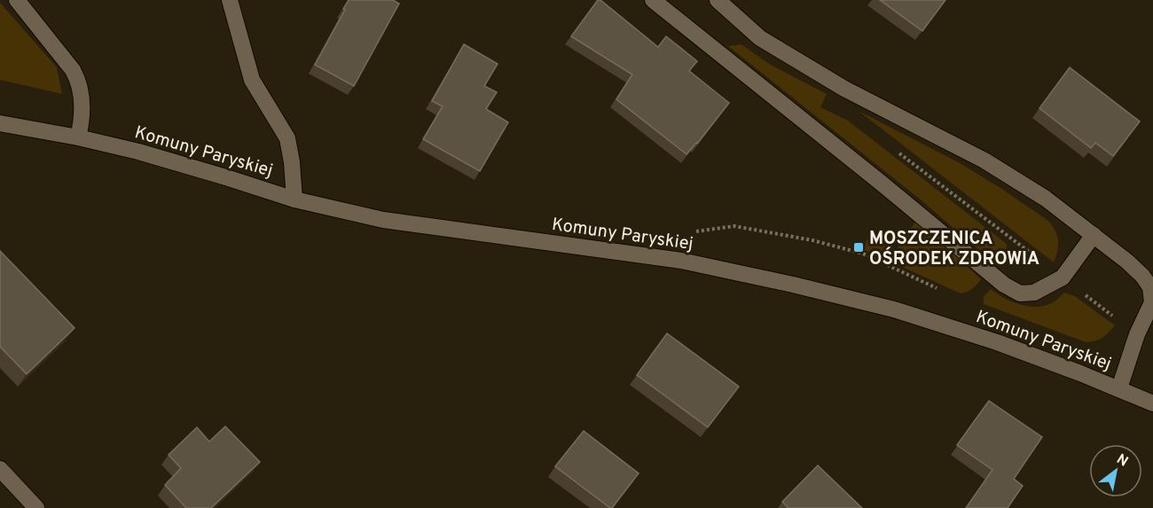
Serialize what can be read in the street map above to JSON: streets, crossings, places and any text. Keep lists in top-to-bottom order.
{
  "streets": {
    "street": ["Komuny Paryskiej"]
  },
  "places": {
    "transit": ["MOSZCZENICA OŚRODEK ZDROWIA"]
  },
  "north": "top right"
}
